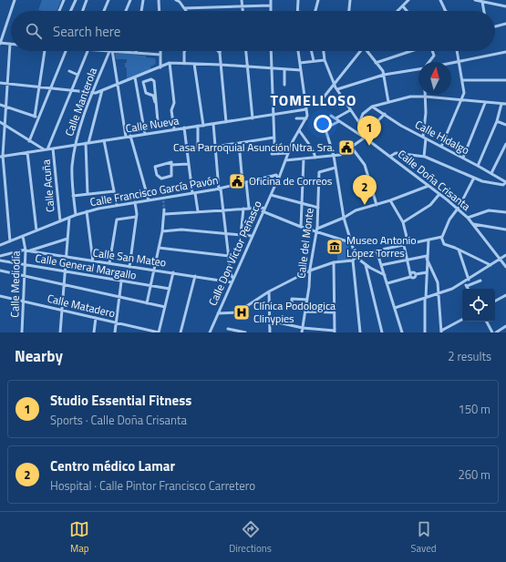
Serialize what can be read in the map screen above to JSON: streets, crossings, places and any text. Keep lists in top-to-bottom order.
{
  "streets": {
    "street": [
      "Calle Manterola",
      "Calle Nueva",
      "Calle Hidalgo",
      "Calle Doña Crisanta",
      "Calle Acuña",
      "Calle Francisco García Pavón",
      "Calle del Monte",
      "Calle Don Víctor Peñasco",
      "Calle San Mateo",
      "Calle General Margallo",
      "Calle Mediodía",
      "Calle Matadero"
    ]
  },
  "crossings": [
    ["Calle Manterola", "Calle Nueva"],
    ["Calle Manterola", "Calle Francisco García Pavón"],
    ["Calle Nueva", "Calle Acuña"],
    ["Calle Acuña", "Calle Francisco García Pavón"],
    ["Calle Francisco García Pavón", "Calle Mediodía"],
    ["Calle Don Víctor Peñasco", "Calle San Mateo"],
    ["Calle San Mateo", "Calle Mediodía"],
    ["Calle General Margallo", "Calle Mediodía"],
    ["Calle Mediodía", "Calle Matadero"]
  ],
  "districts": ["TOMELLOSO"],
  "places": {
    "public building": ["Casa Parroquial Asunción Ntra. Sra.", "Oficina de Correos"],
    "museum": ["Museo Antonio López Torres"],
    "hospital": ["Clínica Podologica Clinypies"]
  },
  "north": "top",
  "page": {
    "search": "Search here",
    "pins": ["1", "2"],
    "heading": ["Nearby", "2 results"],
    "list": [
      {
        "mark": "1",
        "name": "Studio Essential Fitness",
        "note": "Sports · Calle Doña Crisanta",
        "value": "150 m"
      },
      {
        "mark": "2",
        "name": "Centro médico Lamar",
        "note": "Hospital · Calle Pintor Francisco Carretero",
        "value": "260 m"
      }
    ],
    "nav": ["Map", "Directions", "Saved"]
  }
}
